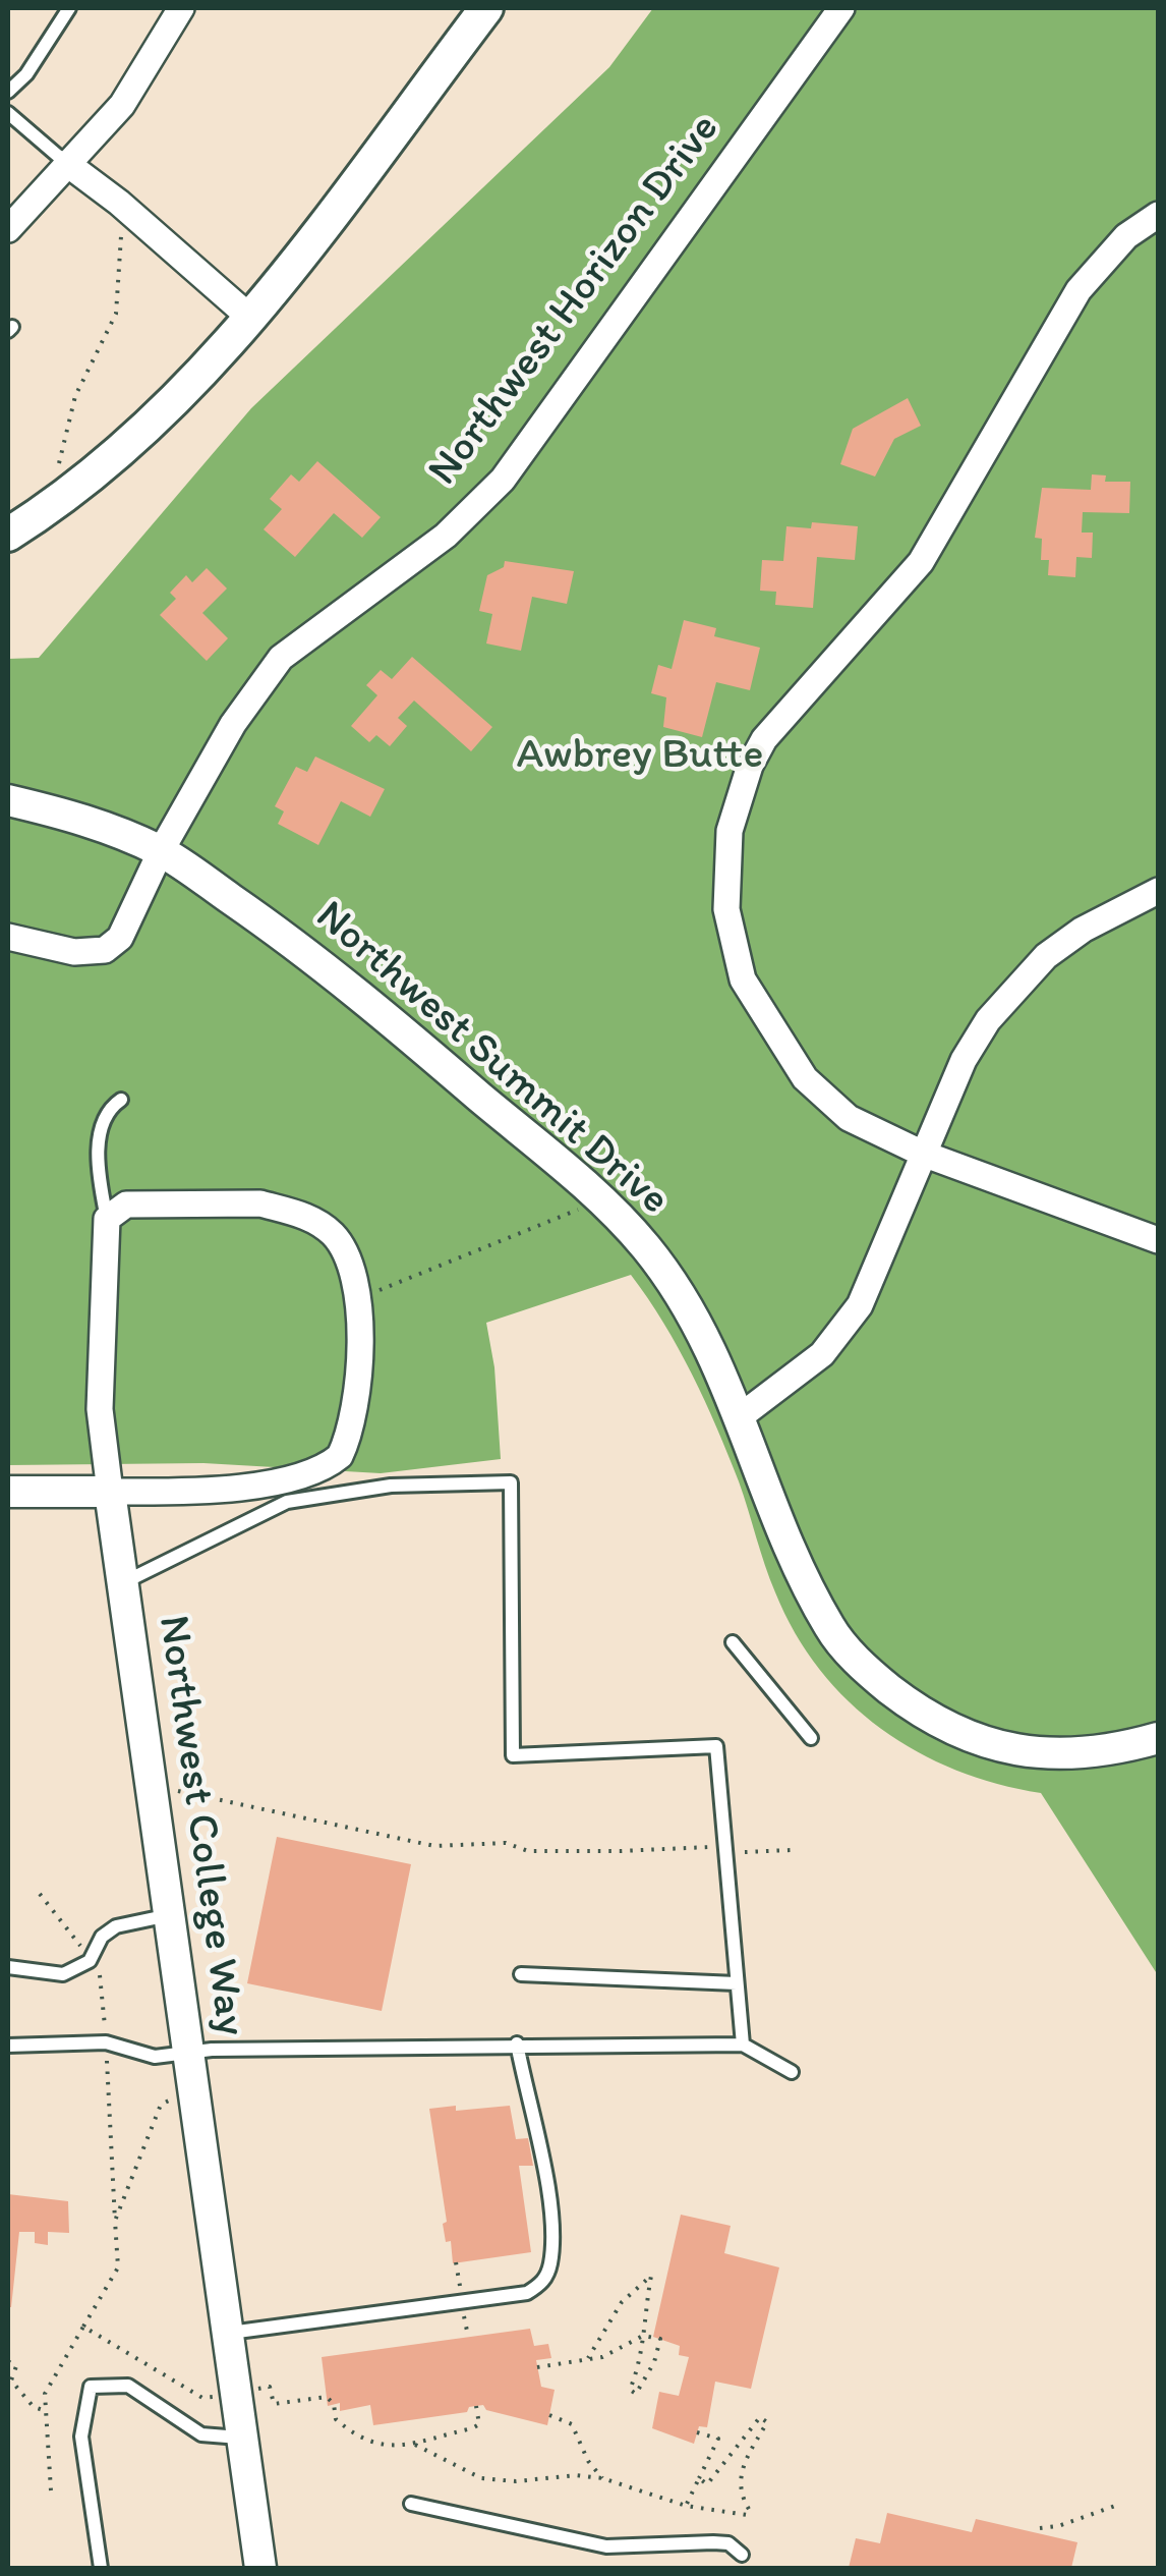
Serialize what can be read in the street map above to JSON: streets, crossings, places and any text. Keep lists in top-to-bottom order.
{
  "streets": {
    "street": ["Northwest Horizon Drive", "Northwest Summit Drive", "Northwest College Way"]
  },
  "crossings": [
    ["Northwest Horizon Drive", "Northwest Summit Drive"]
  ],
  "parks": ["Awbrey Butte"]
}
